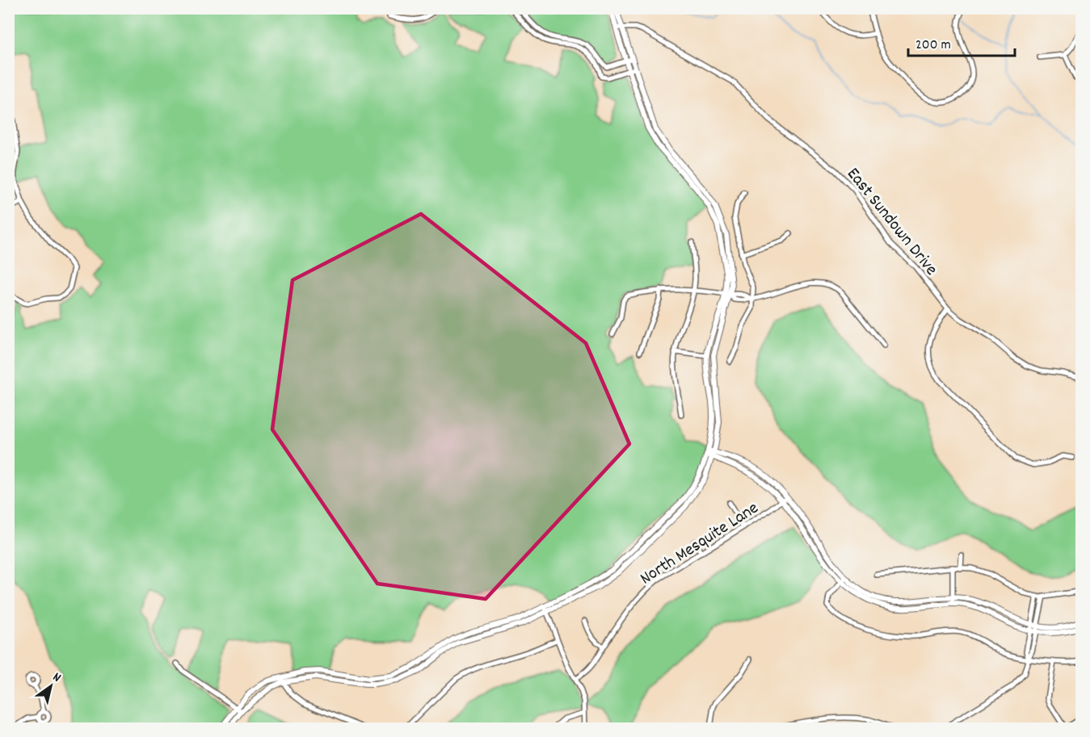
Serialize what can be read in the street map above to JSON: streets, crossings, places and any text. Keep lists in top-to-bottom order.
{
  "streets": {
    "street": ["East Sundown Drive", "North Mesquite Lane"]
  },
  "scale_bar": "200 m",
  "north": "top right"
}
